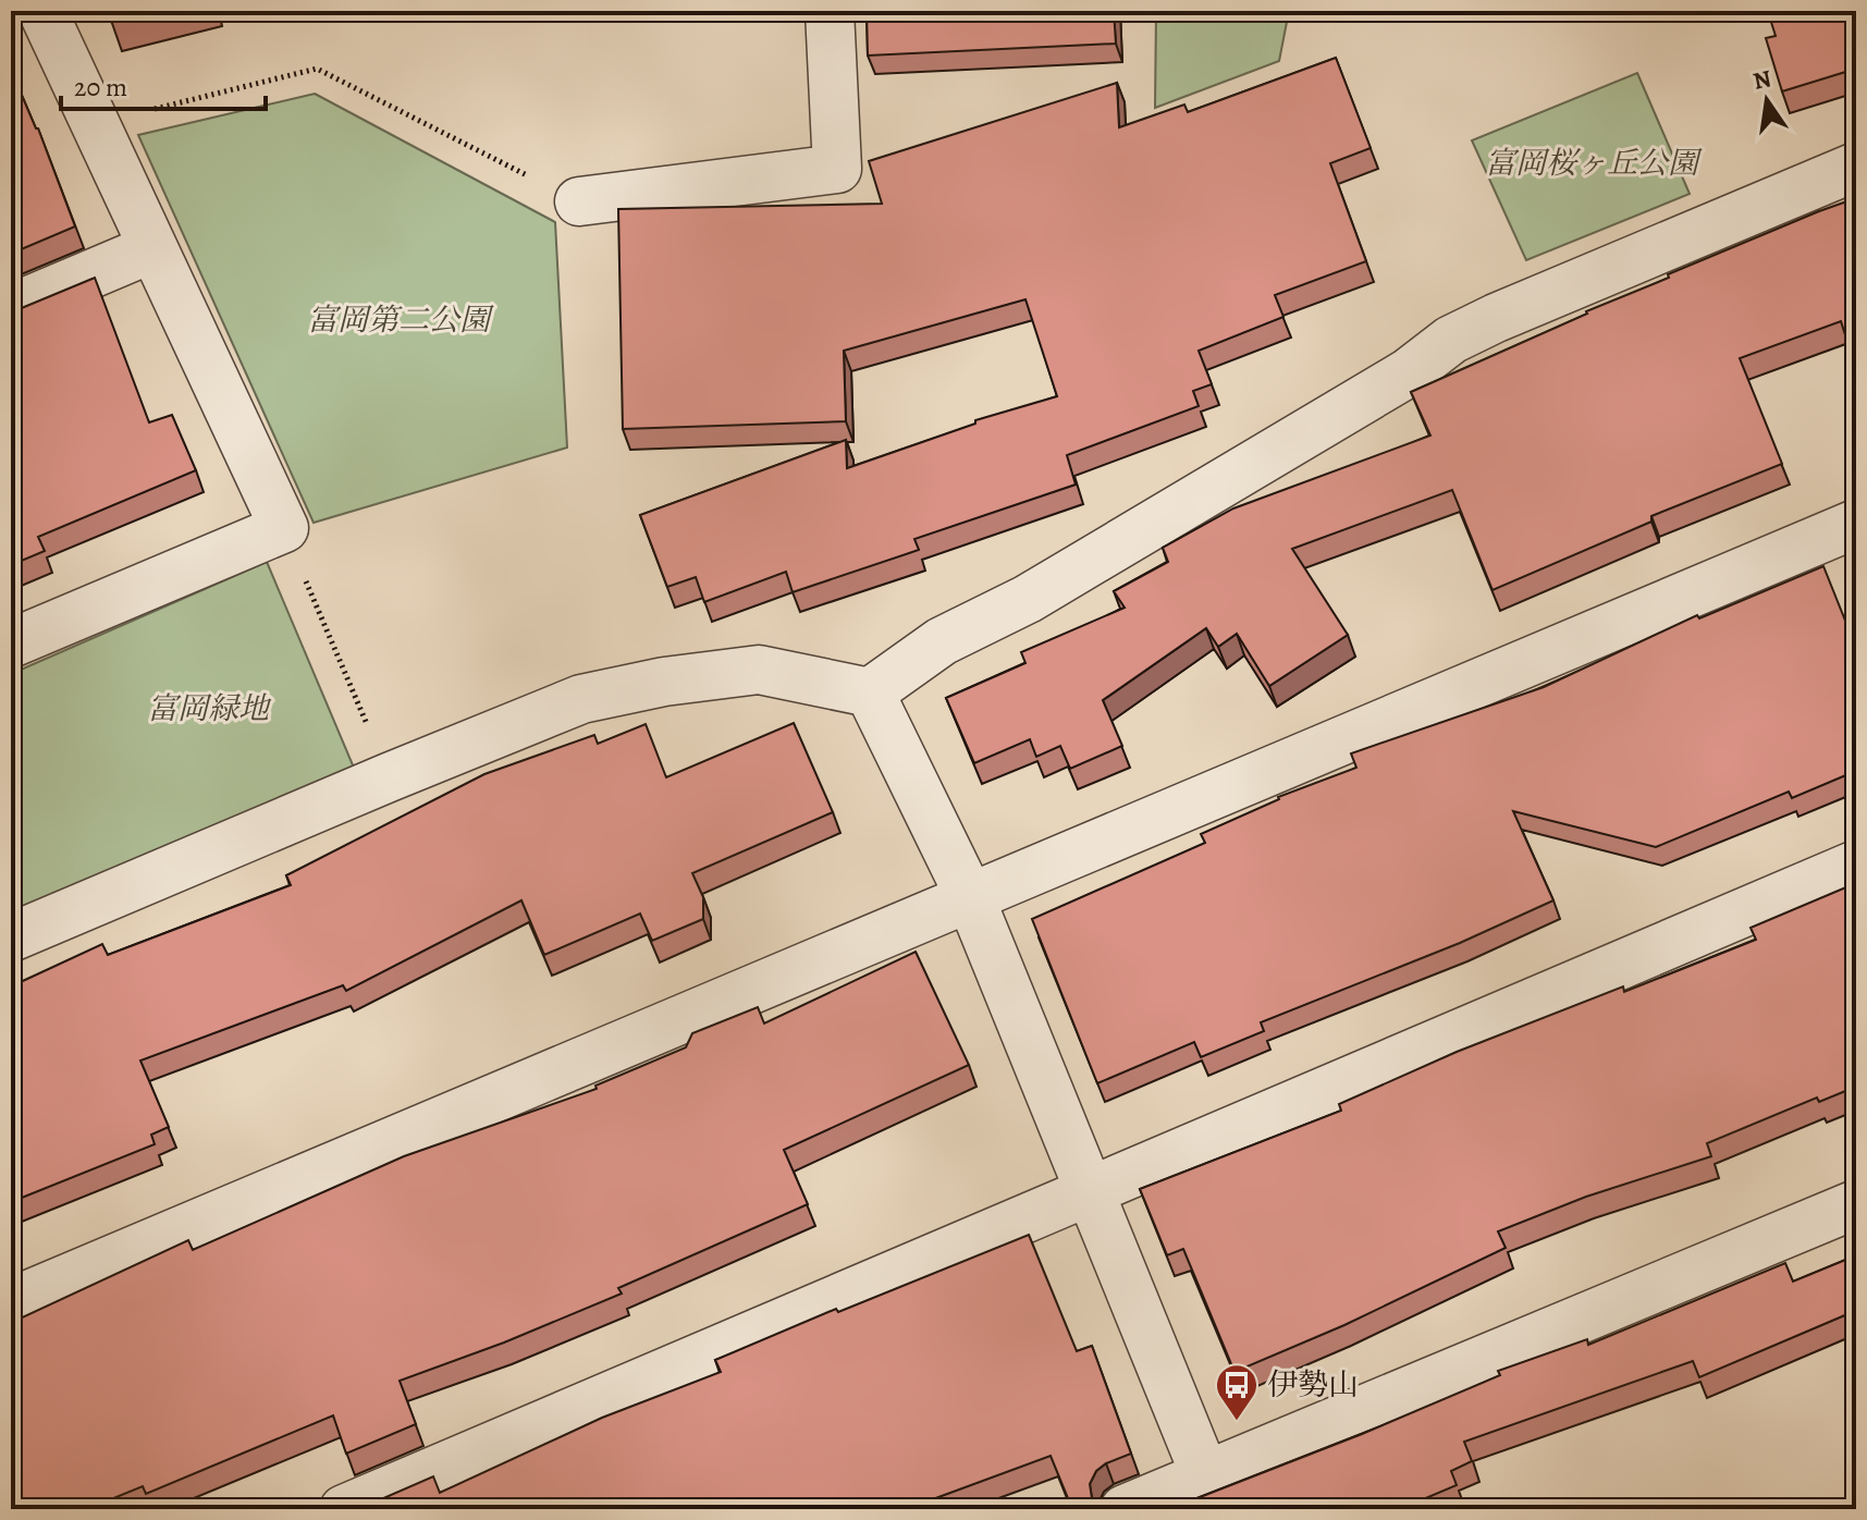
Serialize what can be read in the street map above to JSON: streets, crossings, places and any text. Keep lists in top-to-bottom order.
{
  "parks": ["富岡桜ヶ丘公園", "富岡第二公園", "富岡緑地"],
  "places": {
    "bus stop": ["伊勢山"]
  },
  "scale_bar": "20 m",
  "north": "top"
}
